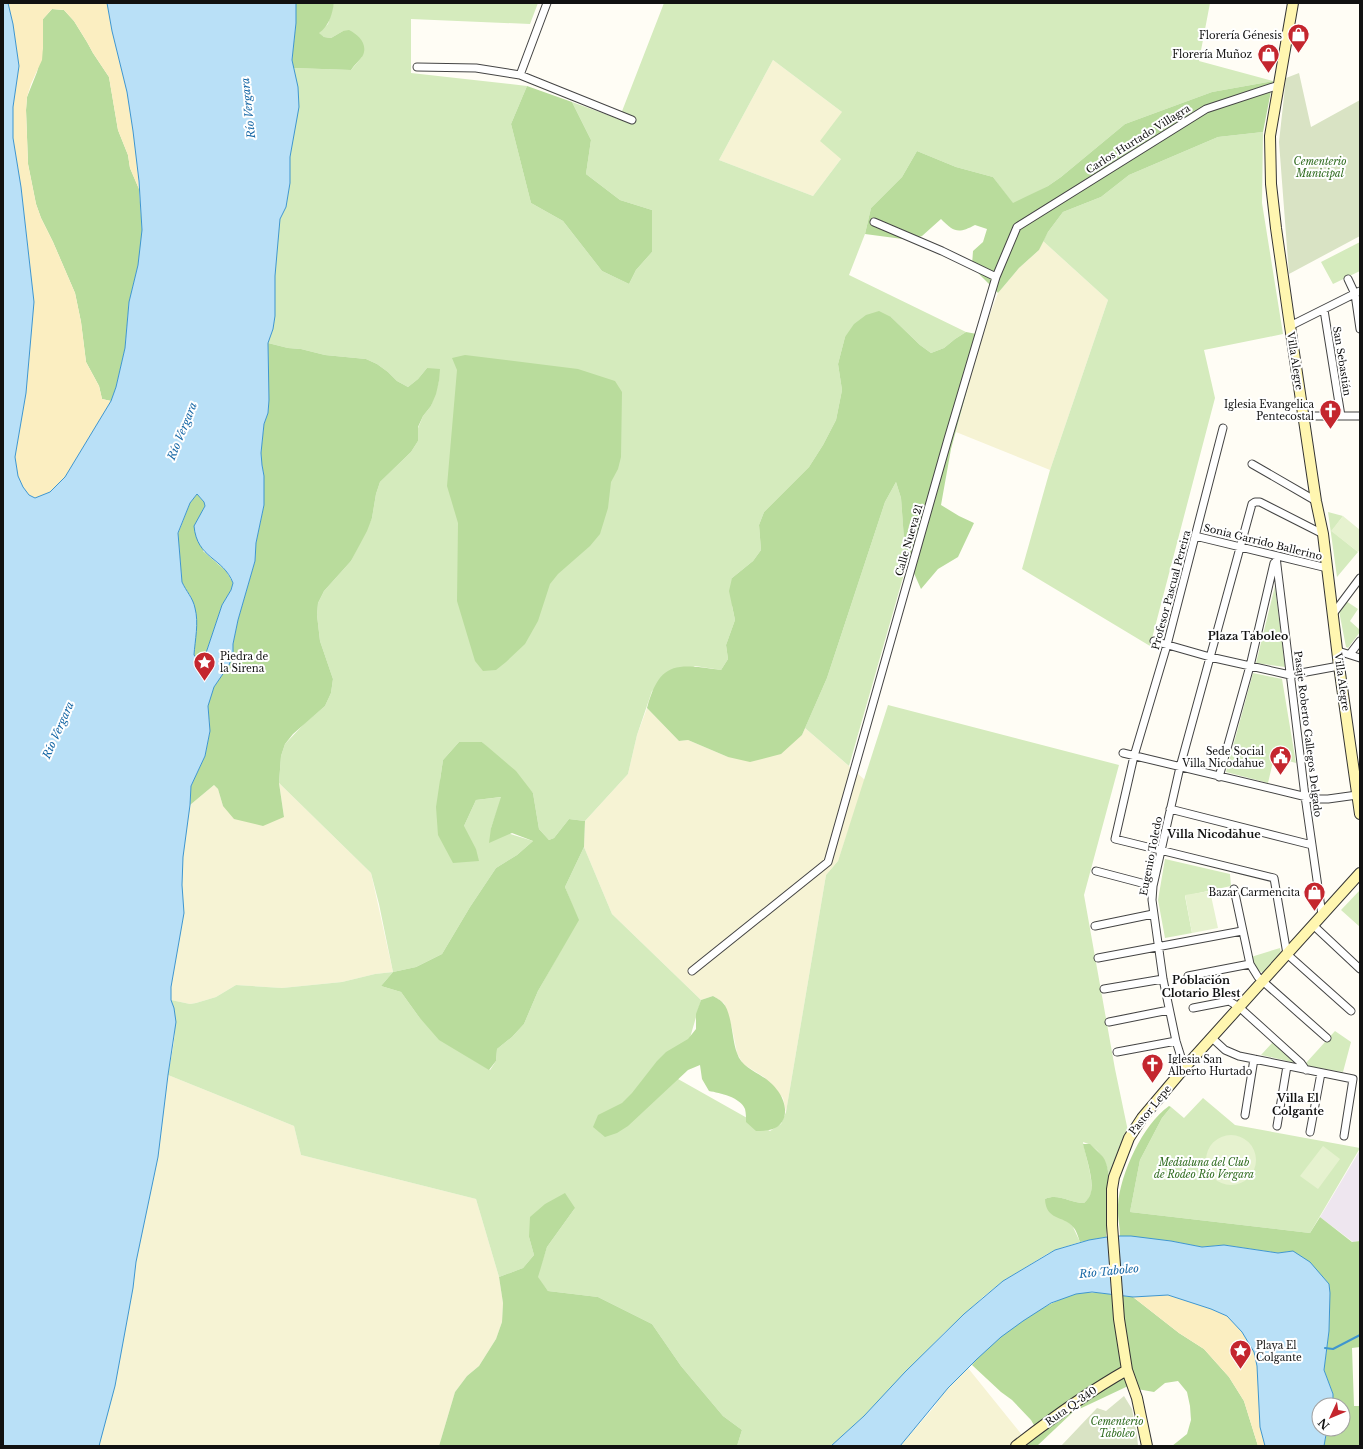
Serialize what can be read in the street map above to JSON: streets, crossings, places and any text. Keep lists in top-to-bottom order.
{
  "streets": {
    "main road": ["Villa Alegre", "Pastor Lepe", "Ruta Q-340"],
    "street": [
      "Carlos Hurtado Villagra",
      "San Sebastián",
      "Calle Nueva 21",
      "Sonia Garrido Ballerino",
      "Profesor Pascual Pereira",
      "Pasaje Roberto Gallegos Delgado",
      "Eugenio Toledo"
    ]
  },
  "crossings": [
    ["Carlos Hurtado Villagra", "Villa Alegre"],
    ["Carlos Hurtado Villagra", "Calle Nueva 21"],
    ["Villa Alegre", "Sonia Garrido Ballerino"],
    ["Villa Alegre", "Eugenio Toledo"],
    ["Sonia Garrido Ballerino", "Profesor Pascual Pereira"],
    ["Sonia Garrido Ballerino", "Pasaje Roberto Gallegos Delgado"],
    ["Sonia Garrido Ballerino", "Eugenio Toledo"],
    ["Profesor Pascual Pereira", "Eugenio Toledo"],
    ["Pasaje Roberto Gallegos Delgado", "Pastor Lepe"],
    ["Eugenio Toledo", "Pastor Lepe"],
    ["Pastor Lepe", "Ruta Q-340"]
  ],
  "districts": [
    "Plaza Taboleo",
    "Villa Nicodahue",
    "Población Clotario Blest",
    "Villa El Colgante"
  ],
  "water": ["Río Vergara", "Río Taboleo"],
  "parks": ["Cementerio Municipal", "Medialuna del Club de Rodeo Río Vergara", "Cementerio Taboleo"],
  "places": {
    "shop": ["Florería Génesis", "Florería Muñoz", "Bazar Carmencita"],
    "church": ["Iglesia Evangelica Pentecostal", "Iglesia San Alberto Hurtado"],
    "place": ["Piedra de la Sirena", "Playa El Colgante"],
    "public building": ["Sede Social Villa Nicodahue"]
  },
  "north": "bottom left"
}
